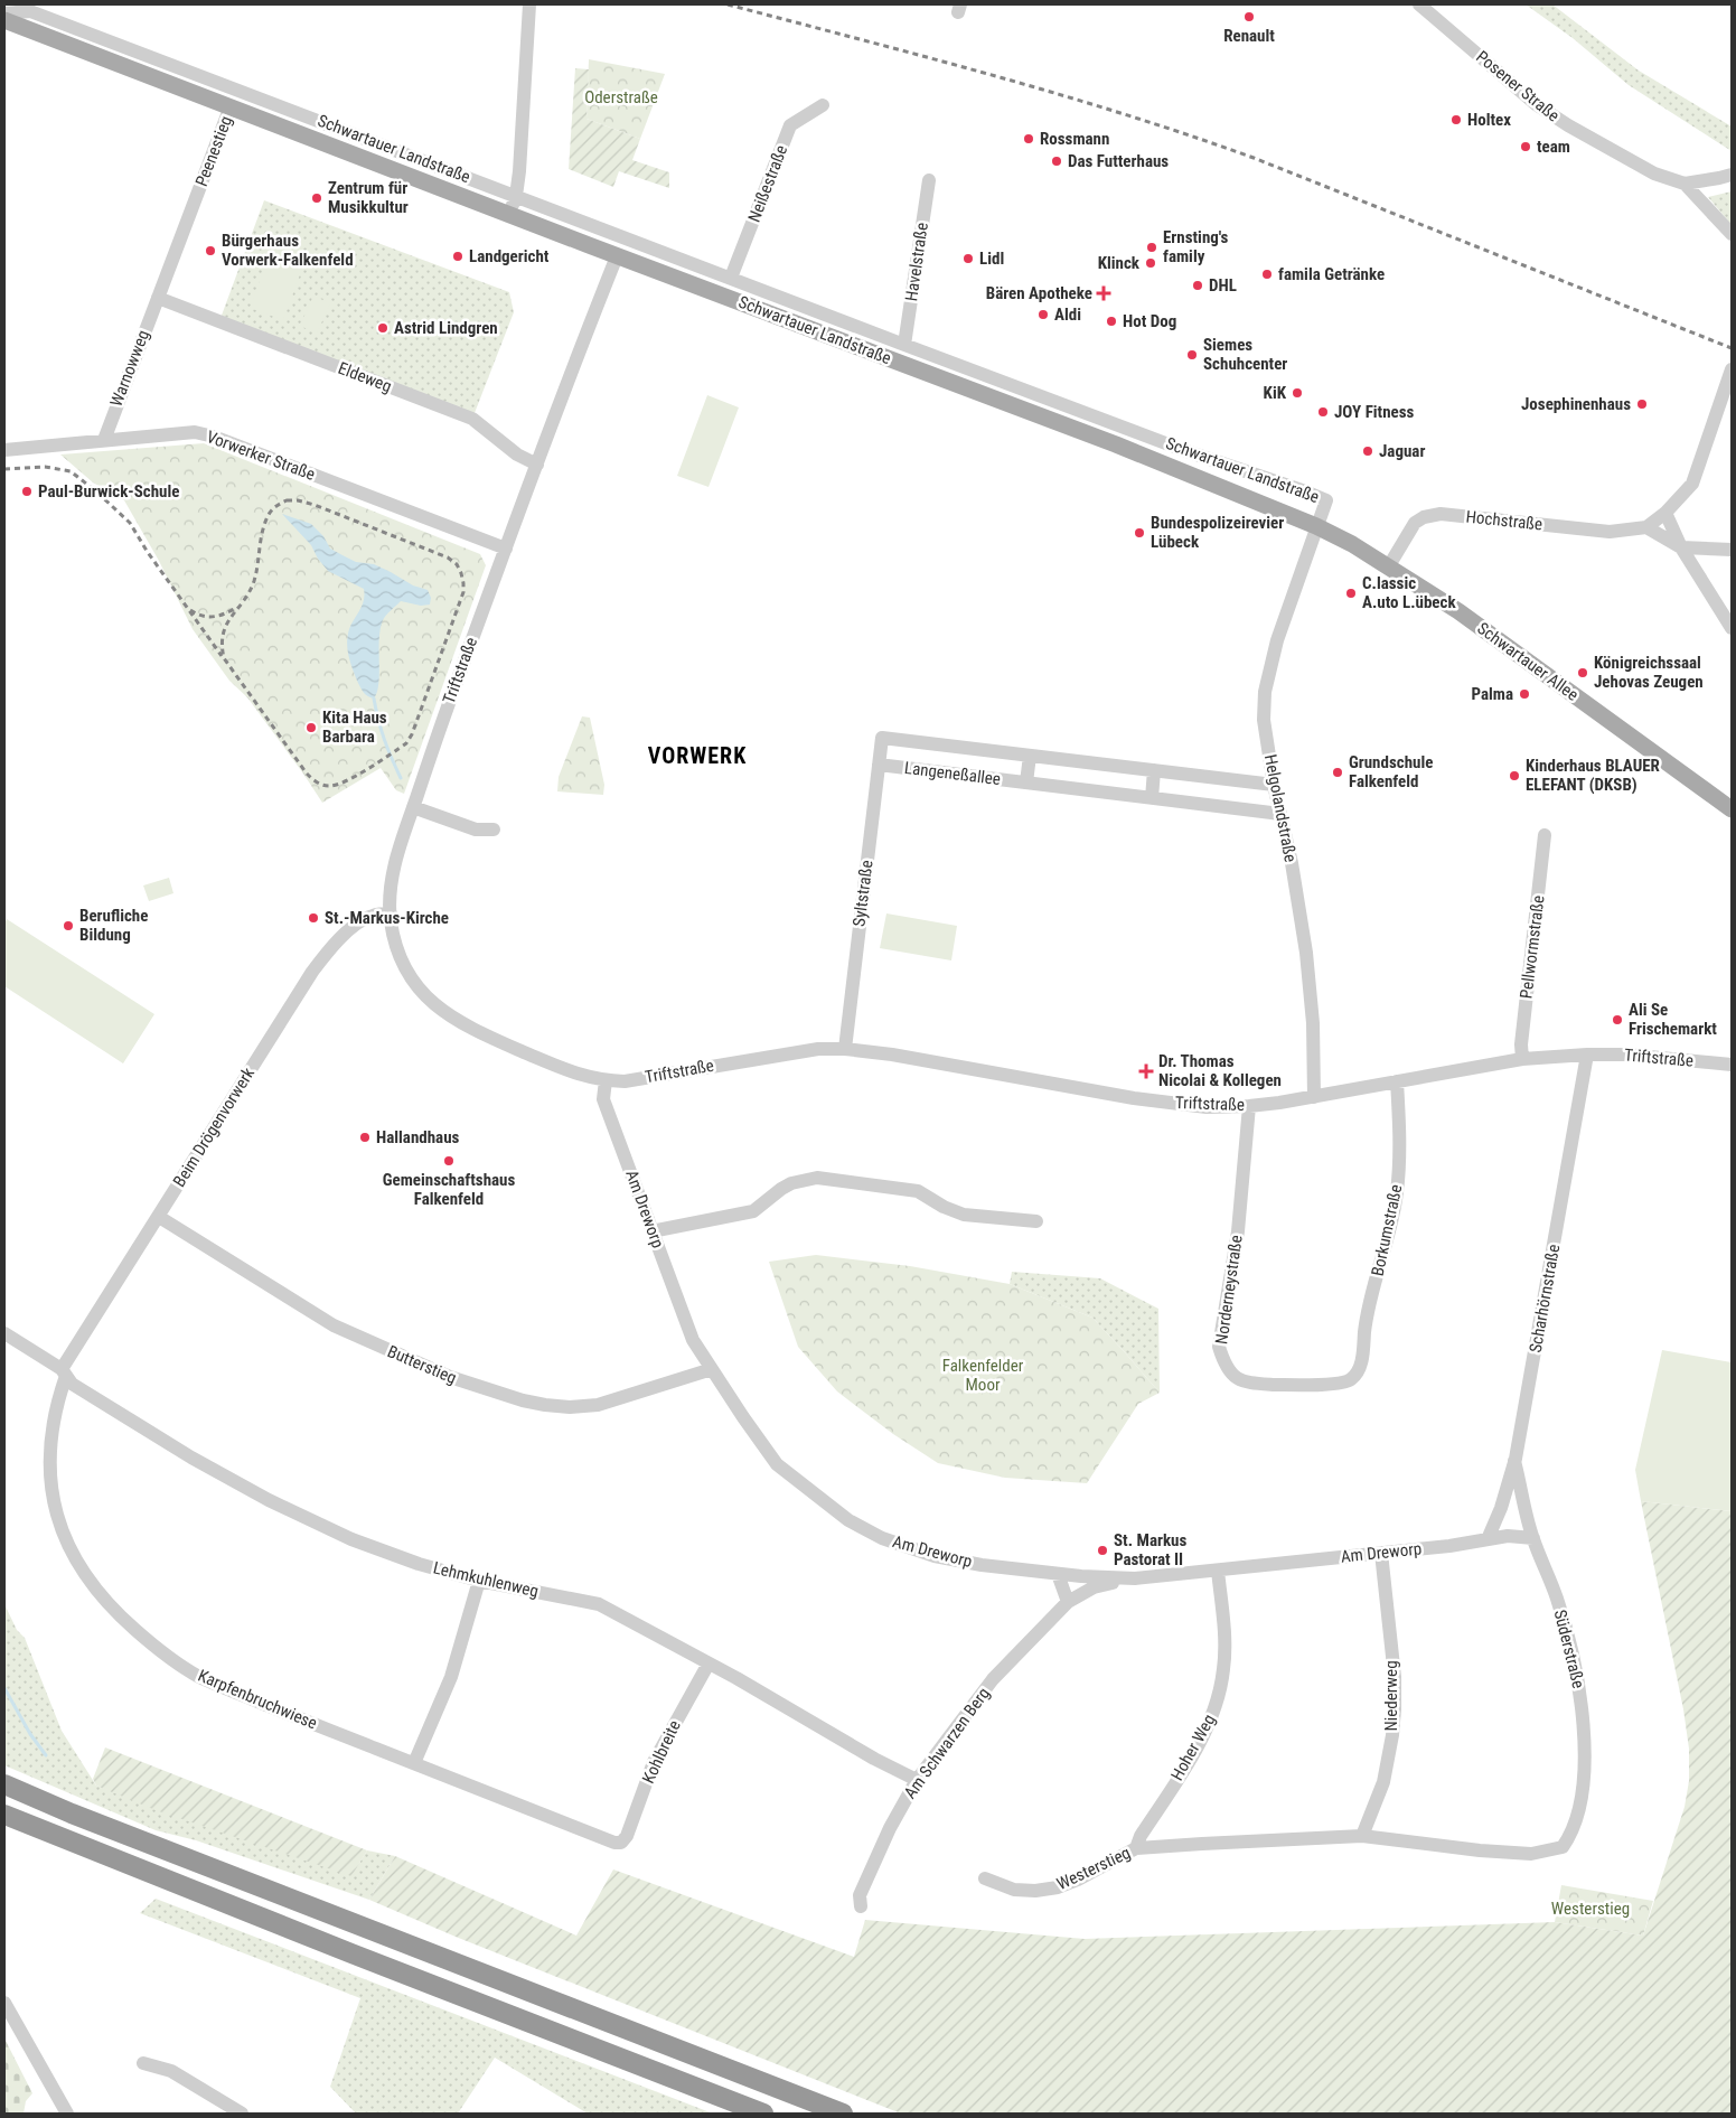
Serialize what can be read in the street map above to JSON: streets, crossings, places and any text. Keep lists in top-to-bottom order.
{
  "streets": {
    "main road": ["Schwartauer Landstraße", "Schwartauer Allee"],
    "street": [
      "Posener Straße",
      "Peenestieg",
      "Neißestraße",
      "Havelstraße",
      "Warnowweg",
      "Eldeweg",
      "Vorwerker Straße",
      "Hochstraße",
      "Triftstraße",
      "Langeneßallee",
      "Helgolandstraße",
      "Syltstraße",
      "Pellwormstraße",
      "Beim Drögenvorwerk",
      "Am Dreworp",
      "Borkumstraße",
      "Norderneystraße",
      "Scharhörnstraße",
      "Butterstieg",
      "Lehmkuhlenweg",
      "Süderstraße",
      "Niederweg",
      "Karpfenbruchwiese",
      "Am Schwarzen Berg",
      "Hoher Weg",
      "Kohlbreite",
      "Westerstieg"
    ]
  },
  "crossings": [
    ["Schwartauer Landstraße", "Peenestieg"],
    ["Schwartauer Landstraße", "Neißestraße"],
    ["Schwartauer Landstraße", "Havelstraße"],
    ["Schwartauer Landstraße", "Schwartauer Allee"],
    ["Schwartauer Landstraße", "Triftstraße"],
    ["Schwartauer Landstraße", "Helgolandstraße"],
    ["Peenestieg", "Warnowweg"],
    ["Peenestieg", "Eldeweg"],
    ["Warnowweg", "Eldeweg"],
    ["Warnowweg", "Vorwerker Straße"],
    ["Eldeweg", "Triftstraße"],
    ["Vorwerker Straße", "Triftstraße"],
    ["Hochstraße", "Schwartauer Allee"],
    ["Schwartauer Allee", "Helgolandstraße"],
    ["Triftstraße", "Helgolandstraße"],
    ["Triftstraße", "Syltstraße"],
    ["Triftstraße", "Pellwormstraße"],
    ["Triftstraße", "Beim Drögenvorwerk"],
    ["Triftstraße", "Am Dreworp"],
    ["Triftstraße", "Borkumstraße"],
    ["Triftstraße", "Norderneystraße"],
    ["Triftstraße", "Scharhörnstraße"],
    ["Langeneßallee", "Helgolandstraße"],
    ["Langeneßallee", "Syltstraße"],
    ["Beim Drögenvorwerk", "Butterstieg"],
    ["Beim Drögenvorwerk", "Lehmkuhlenweg"],
    ["Beim Drögenvorwerk", "Karpfenbruchwiese"],
    ["Am Dreworp", "Scharhörnstraße"],
    ["Am Dreworp", "Butterstieg"],
    ["Am Dreworp", "Süderstraße"],
    ["Am Dreworp", "Niederweg"],
    ["Am Dreworp", "Am Schwarzen Berg"],
    ["Am Dreworp", "Hoher Weg"],
    ["Borkumstraße", "Norderneystraße"],
    ["Scharhörnstraße", "Süderstraße"],
    ["Lehmkuhlenweg", "Karpfenbruchwiese"],
    ["Lehmkuhlenweg", "Am Schwarzen Berg"],
    ["Lehmkuhlenweg", "Kohlbreite"],
    ["Süderstraße", "Westerstieg"],
    ["Niederweg", "Westerstieg"],
    ["Karpfenbruchwiese", "Kohlbreite"],
    ["Hoher Weg", "Westerstieg"]
  ],
  "districts": ["VORWERK"],
  "parks": ["Oderstraße", "Falkenfelder Moor", "Westerstieg"],
  "places": {
    "other": [
      "Renault",
      "Holtex",
      "Rossmann",
      "team",
      "Das Futterhaus",
      "Zentrum für Musikkultur",
      "Ernsting's family",
      "Bürgerhaus Vorwerk-Falkenfeld",
      "Landgericht",
      "Lidl",
      "Klinck",
      "famila Getränke",
      "DHL",
      "Aldi",
      "Hot Dog",
      "Astrid Lindgren",
      "Siemes Schuhcenter",
      "KiK",
      "Josephinenhaus",
      "JOY Fitness",
      "Jaguar",
      "Paul-Burwick-Schule",
      "Bundespolizeirevier Lübeck",
      "C.lassic A.uto L.übeck",
      "Königreichssaal Jehovas Zeugen",
      "Palma",
      "Kita Haus Barbara",
      "Grundschule Falkenfeld",
      "Kinderhaus BLAUER ELEFANT (DKSB)",
      "St.-Markus-Kirche",
      "Berufliche Bildung",
      "Ali Se Frischemarkt",
      "Hallandhaus",
      "Gemeinschaftshaus Falkenfeld",
      "St. Markus Pastorat II"
    ],
    "health": ["Bären Apotheke", "Dr. Thomas Nicolai & Kollegen"]
  }
}
